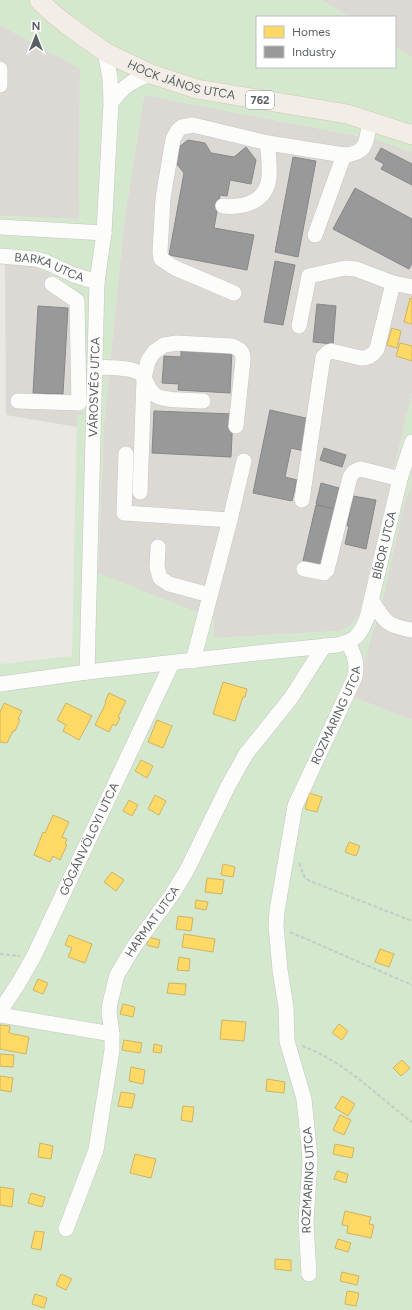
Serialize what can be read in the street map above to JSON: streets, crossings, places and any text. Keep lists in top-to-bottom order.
{
  "streets": {
    "main road": ["HOCK JÁNOS UTCA", "762"],
    "street": [
      "BARKA UTCA",
      "VÁROSVÉG UTCA",
      "BÍBOR UTCA",
      "ROZMARING UTCA",
      "GÓGÁNVÖLGYI UTCA",
      "HARMAT UTCA"
    ]
  },
  "crossings": [
    ["HOCK JÁNOS UTCA", "VÁROSVÉG UTCA"],
    ["BARKA UTCA", "VÁROSVÉG UTCA"],
    ["BÍBOR UTCA", "ROZMARING UTCA"]
  ],
  "legend": ["Homes", "Industry"],
  "north": "top"
}
